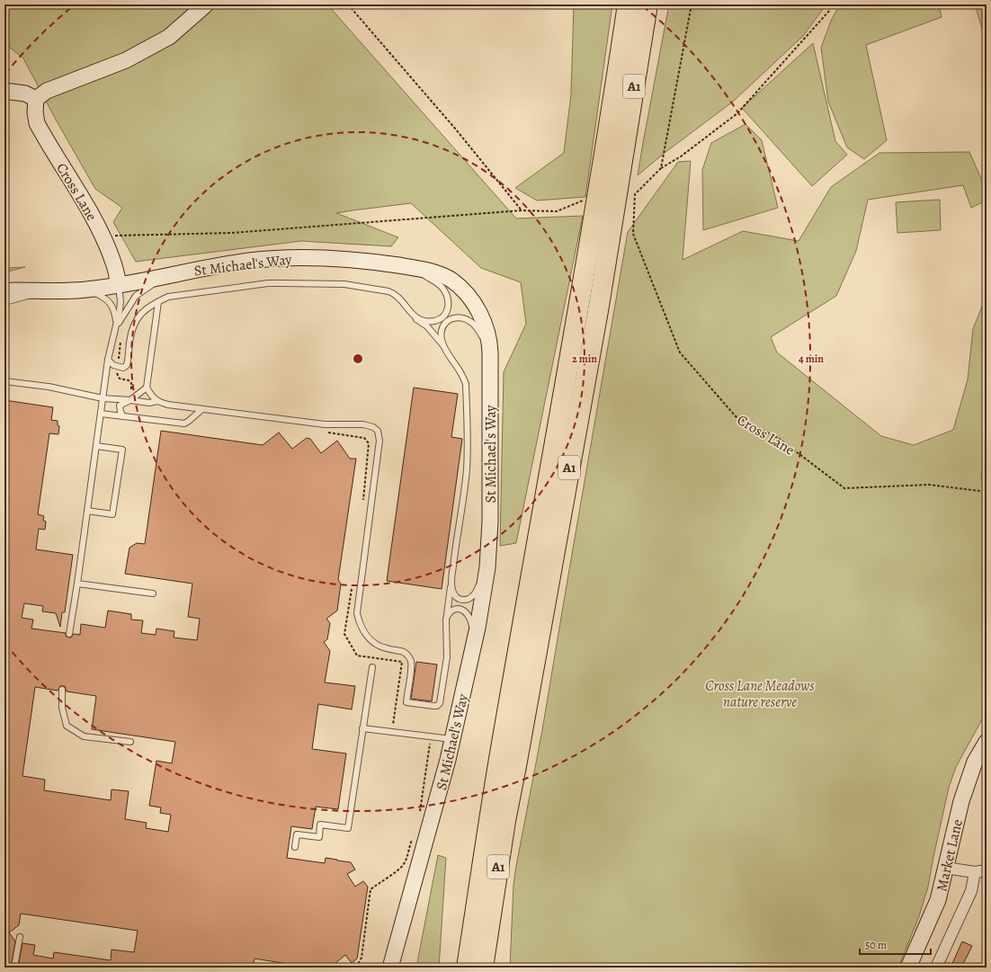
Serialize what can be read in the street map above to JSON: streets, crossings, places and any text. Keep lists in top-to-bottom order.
{
  "streets": {
    "highway": ["A1"],
    "street": ["Cross Lane", "St Michael's Way", "Market Lane"]
  },
  "crossings": [
    ["Cross Lane", "St Michael's Way"]
  ],
  "parks": ["Cross Lane Meadows nature reserve"],
  "scale_bar": "50 m",
  "rings": ["2 min", "4 min"]
}
